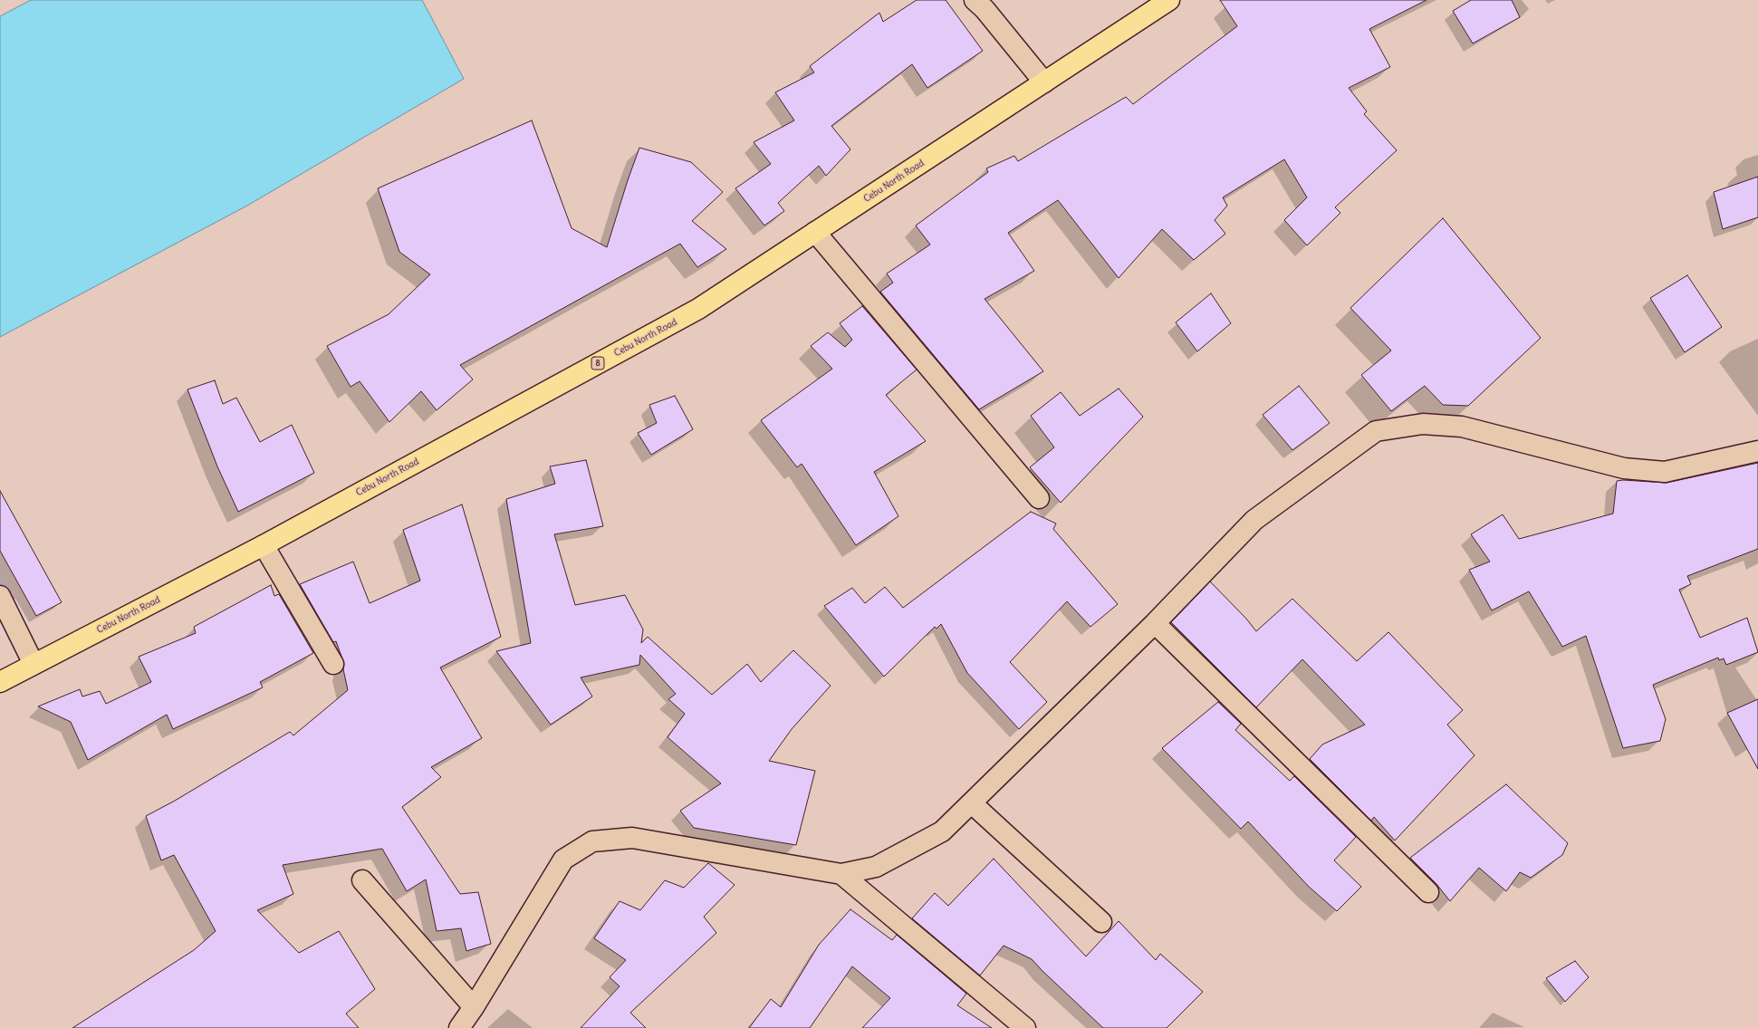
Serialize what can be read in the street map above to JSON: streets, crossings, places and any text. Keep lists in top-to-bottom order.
{
  "streets": {
    "main road": ["Cebu North Road", "8"]
  }
}
